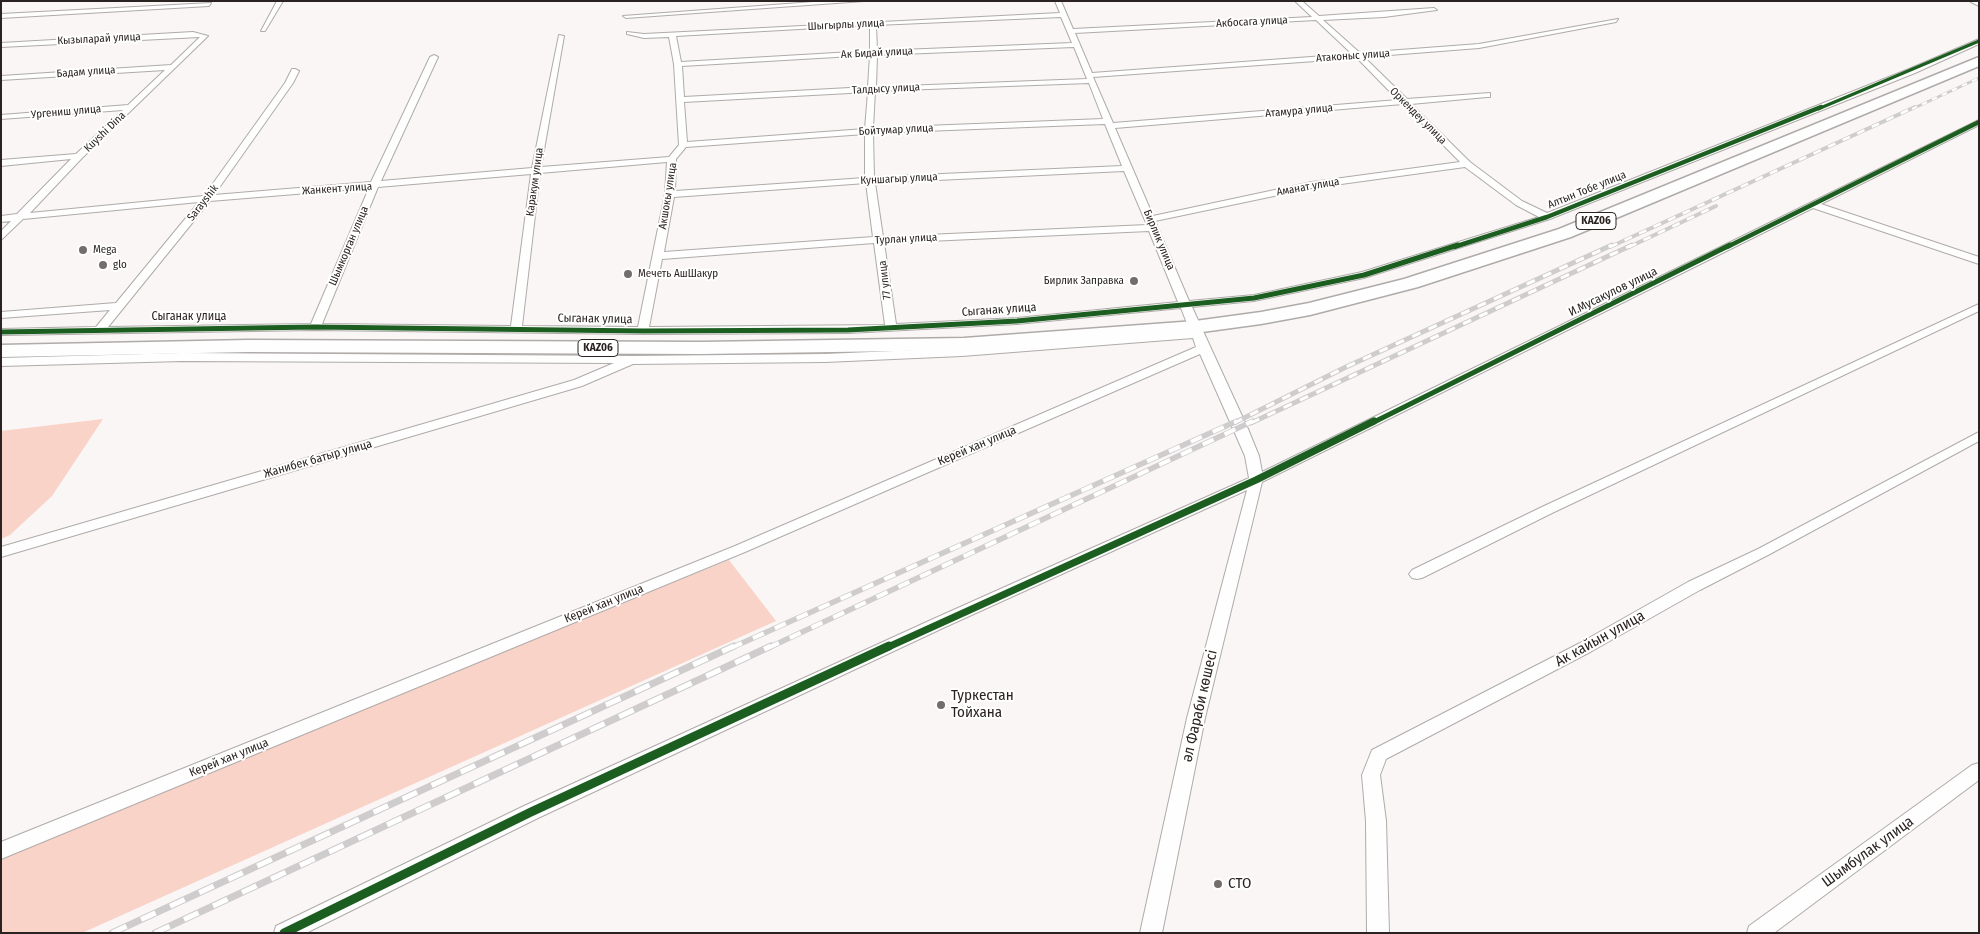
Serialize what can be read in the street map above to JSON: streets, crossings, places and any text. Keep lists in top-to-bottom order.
{
  "streets": {
    "highway": ["KАZ06"],
    "street": [
      "Акбосага улица",
      "Шыгырлы улица",
      "Кызыларай улица",
      "Ак Бидай улица",
      "Атаконыс улица",
      "Бадам улица",
      "Талдысу улица",
      "Атамура улица",
      "Ургениш улица",
      "Оркендеу улица",
      "Бойтумар улица",
      "Kuyshi Dina",
      "Куншагыр улица",
      "Каракум улица",
      "Аманат улица",
      "Жанкент улица",
      "Алтын Тобе улица",
      "Акшокы улица",
      "Sarayshik",
      "Турлан улица",
      "Бирлик улица",
      "Шымкорган улица",
      "77 улица",
      "И.Мусакулов улица",
      "Сыганак улица",
      "Керей хан улица",
      "Жанибек батыр улица",
      "Ак кайын улица",
      "әл Фараби көшесі",
      "Шымбулак улица"
    ]
  },
  "crossings": [
    ["Акбосага улица", "Оркендеу улица"],
    ["Акбосага улица", "Бирлик улица"],
    ["Шыгырлы улица", "Бирлик улица"],
    ["Шыгырлы улица", "77 улица"],
    ["Кызыларай улица", "Kuyshi Dina"],
    ["Ак Бидай улица", "Бирлик улица"],
    ["Ак Бидай улица", "77 улица"],
    ["Атаконыс улица", "Талдысу улица"],
    ["Атаконыс улица", "Оркендеу улица"],
    ["Атаконыс улица", "Бирлик улица"],
    ["Бадам улица", "Kuyshi Dina"],
    ["Талдысу улица", "Бирлик улица"],
    ["Талдысу улица", "77 улица"],
    ["Атамура улица", "Оркендеу улица"],
    ["Атамура улица", "Бойтумар улица"],
    ["Атамура улица", "Бирлик улица"],
    ["Ургениш улица", "Kuyshi Dina"],
    ["Оркендеу улица", "Аманат улица"],
    ["Оркендеу улица", "Алтын Тобе улица"],
    ["Бойтумар улица", "Акшокы улица"],
    ["Бойтумар улица", "Бирлик улица"],
    ["Бойтумар улица", "77 улица"],
    ["Kuyshi Dina", "Жанкент улица"],
    ["Куншагыр улица", "Акшокы улица"],
    ["Куншагыр улица", "Бирлик улица"],
    ["Куншагыр улица", "77 улица"],
    ["Каракум улица", "Жанкент улица"],
    ["Каракум улица", "Сыганак улица"],
    ["Аманат улица", "Турлан улица"],
    ["Аманат улица", "Бирлик улица"],
    ["Жанкент улица", "Акшокы улица"],
    ["Жанкент улица", "Sarayshik"],
    ["Жанкент улица", "Шымкорган улица"],
    ["Алтын Тобе улица", "KАZ06"],
    ["Алтын Тобе улица", "Бирлик улица"],
    ["Алтын Тобе улица", "Сыганак улица"],
    ["Алтын Тобе улица", "Керей хан улица"],
    ["Акшокы улица", "Турлан улица"],
    ["Акшокы улица", "Сыганак улица"],
    ["Sarayshik", "Сыганак улица"],
    ["KАZ06", "Бирлик улица"],
    ["KАZ06", "Сыганак улица"],
    ["KАZ06", "Керей хан улица"],
    ["Турлан улица", "Бирлик улица"],
    ["Турлан улица", "77 улица"],
    ["Бирлик улица", "И.Мусакулов улица"],
    ["Бирлик улица", "Сыганак улица"],
    ["Бирлик улица", "Керей хан улица"],
    ["Бирлик улица", "әл Фараби көшесі"],
    ["Шымкорган улица", "Сыганак улица"],
    ["77 улица", "Сыганак улица"],
    ["И.Мусакулов улица", "әл Фараби көшесі"],
    ["Сыганак улица", "Керей хан улица"]
  ],
  "places": [
    "Mega",
    "glo",
    "Мечеть АшШакур",
    "Бирлик Заправка",
    "Туркестан Тойхана",
    "СТО"
  ]
}
